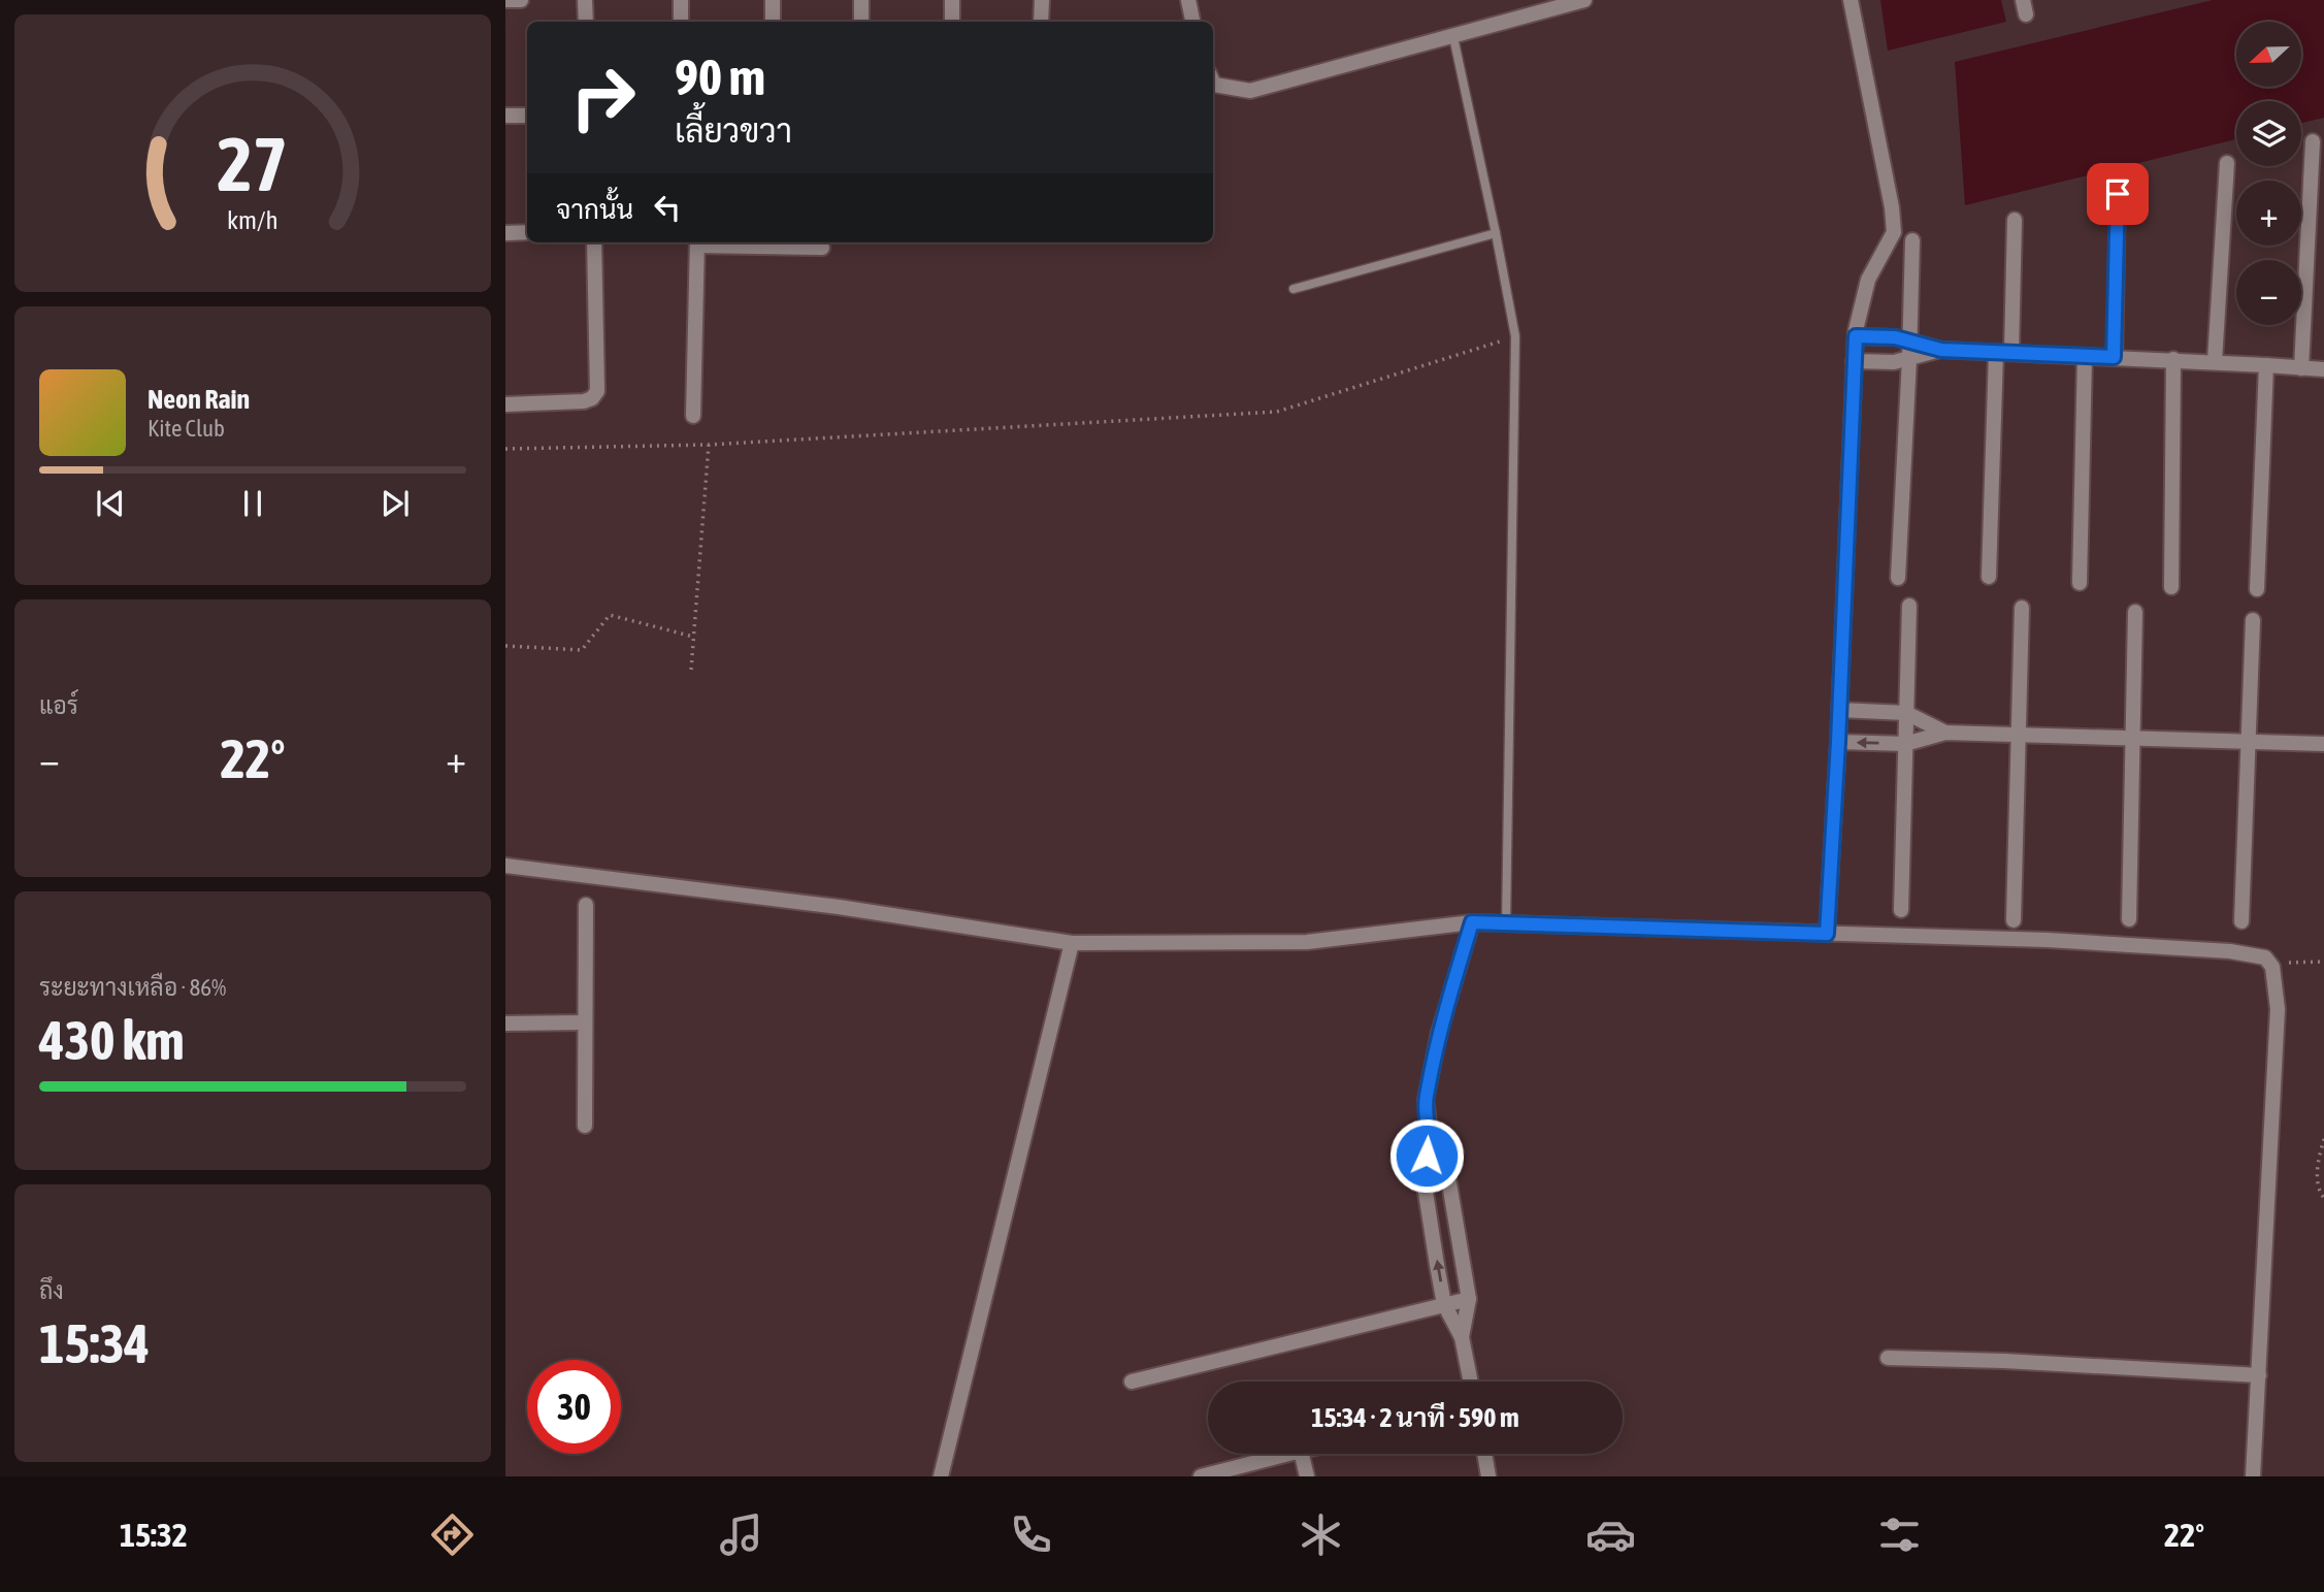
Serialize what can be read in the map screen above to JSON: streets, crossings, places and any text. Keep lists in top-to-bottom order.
{
  "north": "left",
  "page": {
    "map_buttons": ["+", "−"],
    "turn": ["90 m", "เลี้ยวขวา"],
    "then": "จากนั้น",
    "song": ["Neon Rain", "Kite Club"],
    "tile": [
      "แอร์",
      ["ระยะทางเหลือ · 86%", "430 km"],
      ["ถึง", "15:34"]
    ],
    "heat": ["−", "22°", "+"],
    "limit": "30",
    "trip": "15:34 · 2 นาที · 590 m",
    "tabs": ["15:32", "22°"],
    "gauge": ["27", "km/h"]
  }
}
